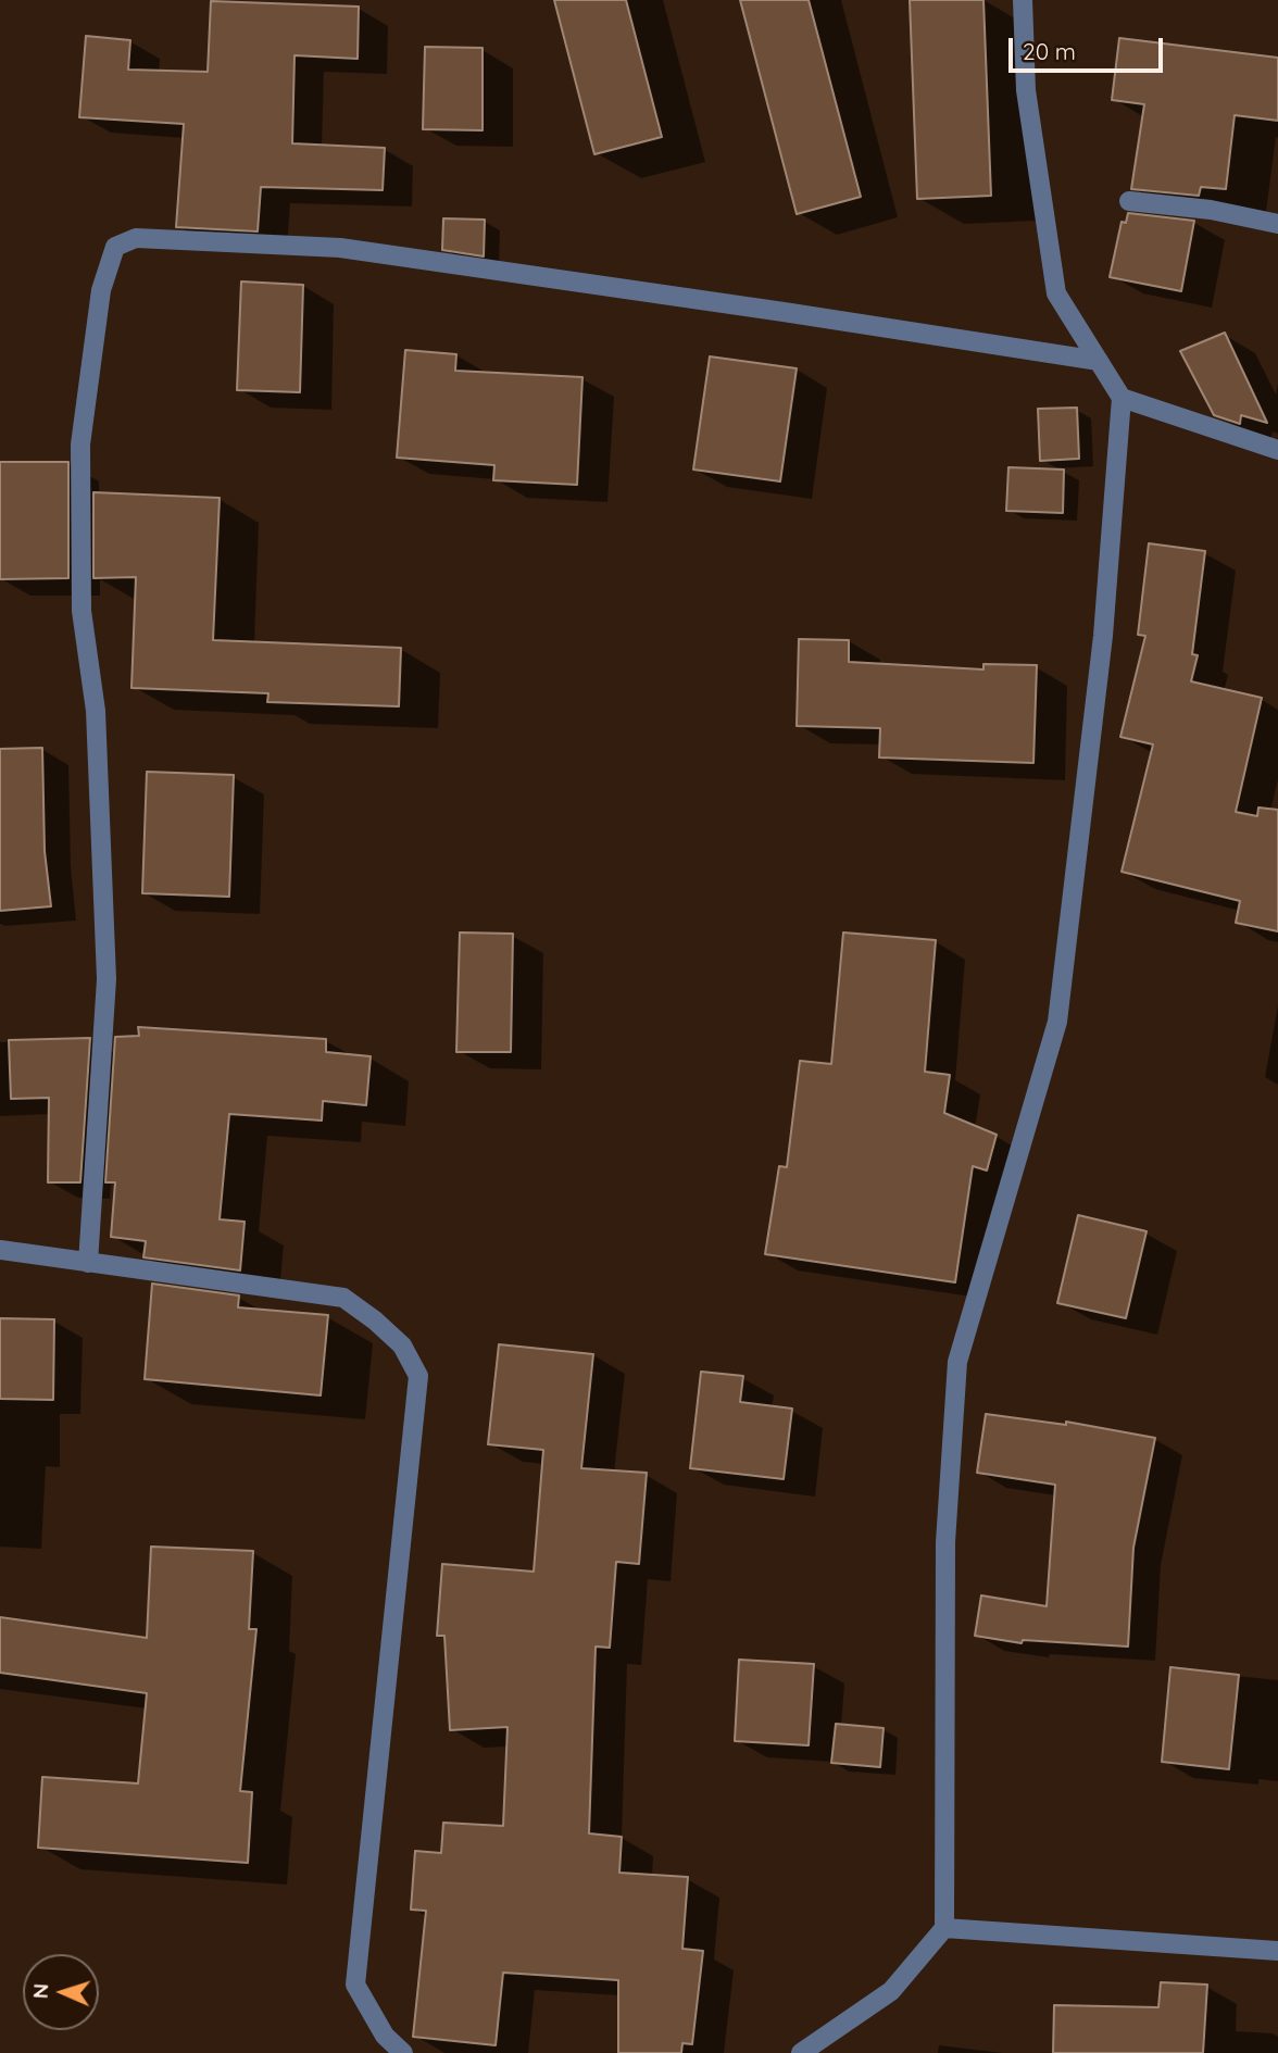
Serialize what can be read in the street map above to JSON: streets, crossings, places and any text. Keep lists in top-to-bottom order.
{
  "scale_bar": "20 m",
  "north": "left"
}
